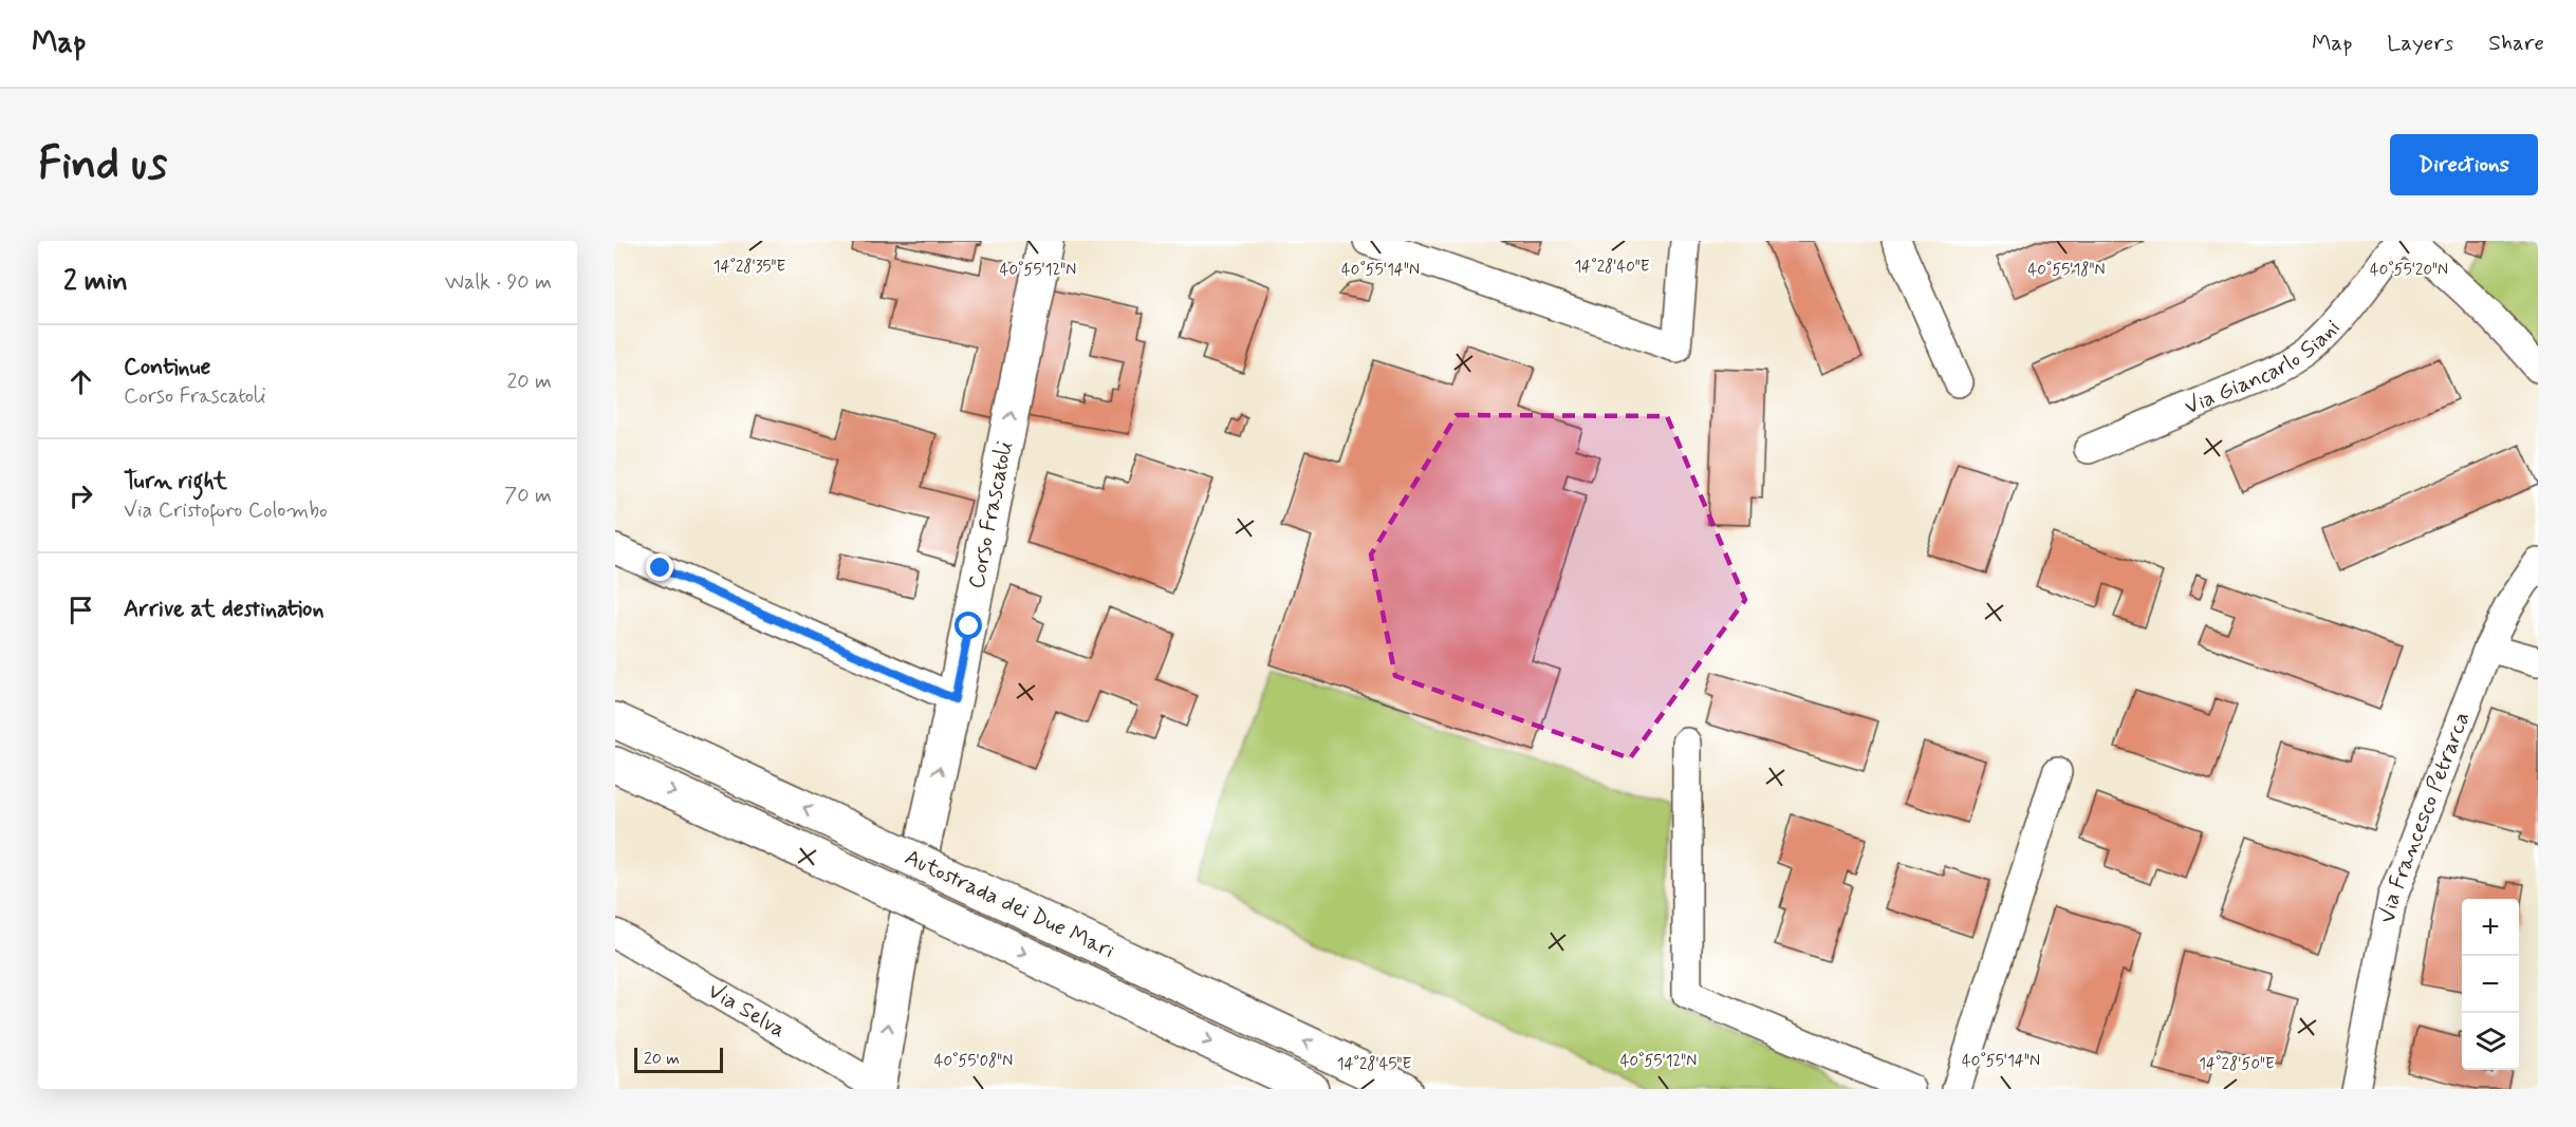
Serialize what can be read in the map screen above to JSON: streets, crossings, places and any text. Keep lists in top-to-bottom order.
{
  "streets": {
    "main road": ["Corso Frascatoli", "Autostrada dei Due Mari"],
    "street": ["Via Giancarlo Siani", "Via Francesco Petrarca", "Via Selva"]
  },
  "crossings": [
    ["Corso Frascatoli", "Via Selva"]
  ],
  "one_way": ["Corso Frascatoli"],
  "scale_bar": "20 m",
  "page": {
    "header": "Map",
    "nav": ["Map", "Layers", "Share"],
    "buttons": "Directions",
    "title": "Find us",
    "heading": ["2 min", "Walk · 90 m"],
    "list": [
      ["Continue", "Corso Frascatoli", "20 m"],
      ["Turn right", "Via Cristoforo Colombo", "70 m"],
      "Arrive at destination"
    ],
    "map_buttons": ["+", "−"],
    "scale": "20 m"
  },
  "coordinates": [
    "14°28'35\"E",
    "14°28'40\"E",
    "40°55'12\"N",
    "40°55'14\"N",
    "40°55'18\"N",
    "40°55'20\"N",
    "40°55'08\"N",
    "14°28'45\"E",
    "14°28'50\"E"
  ]
}
